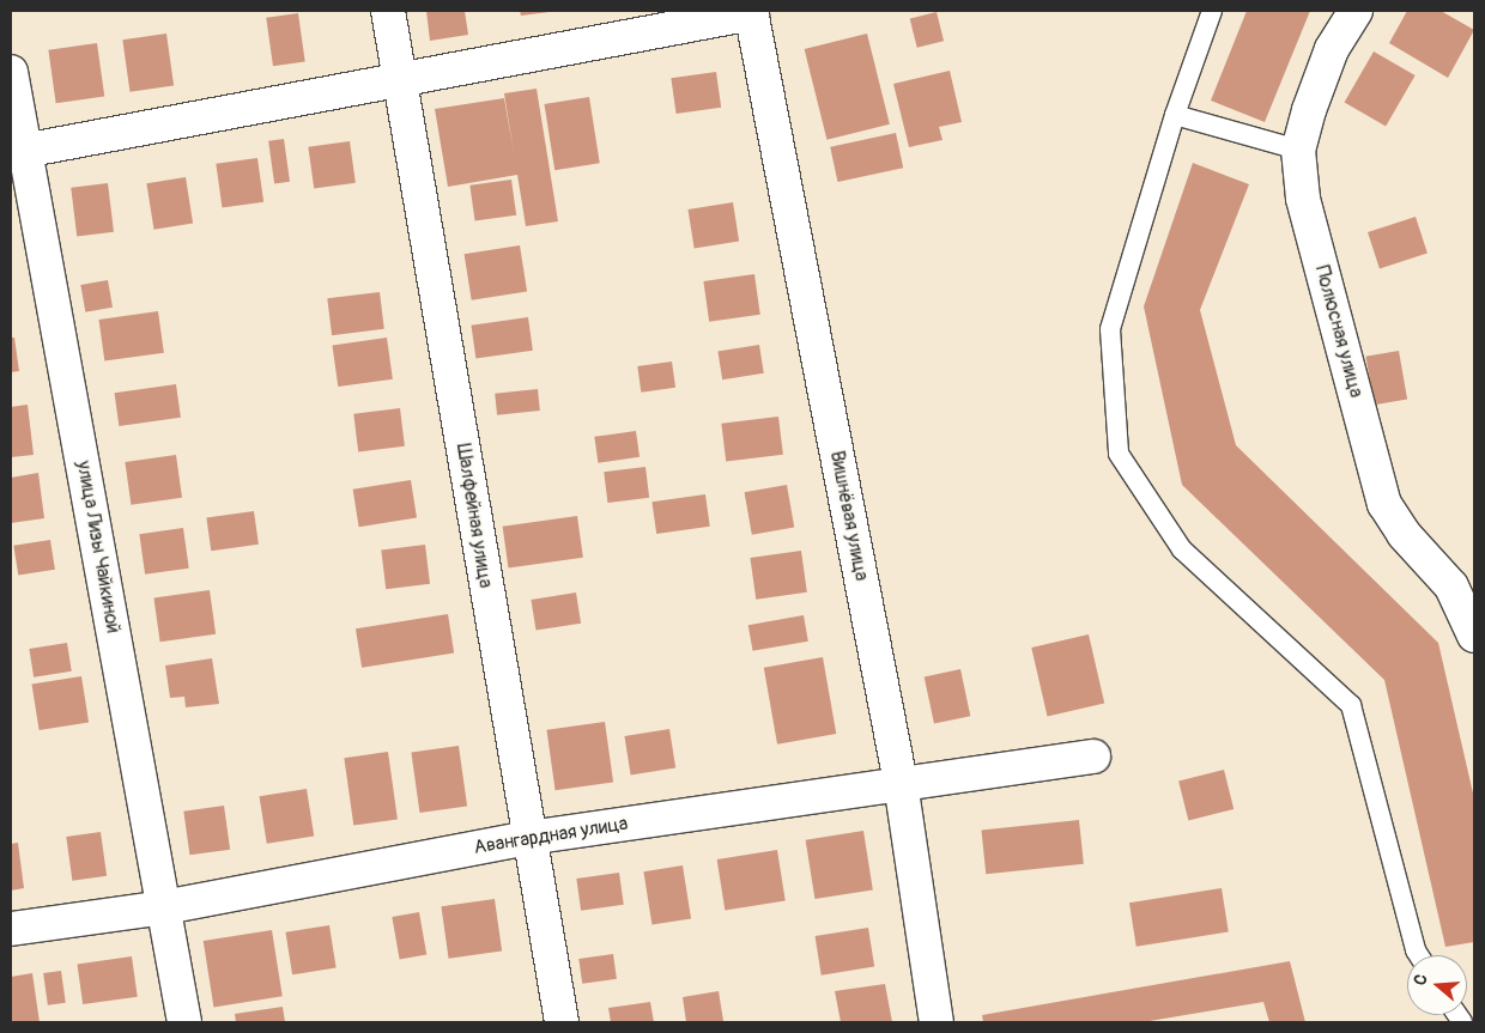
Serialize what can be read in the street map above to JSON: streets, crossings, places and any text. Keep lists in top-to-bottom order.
{
  "streets": {
    "street": [
      "Полюсная улица",
      "Шалфейная улица",
      "Вишнёвая улица",
      "улица Лизы Чайкиной",
      "Авангардная улица"
    ]
  },
  "crossings": [
    ["Шалфейная улица", "Авангардная улица"],
    ["Вишнёвая улица", "Авангардная улица"],
    ["улица Лизы Чайкиной", "Авангардная улица"]
  ],
  "north": "left"
}
